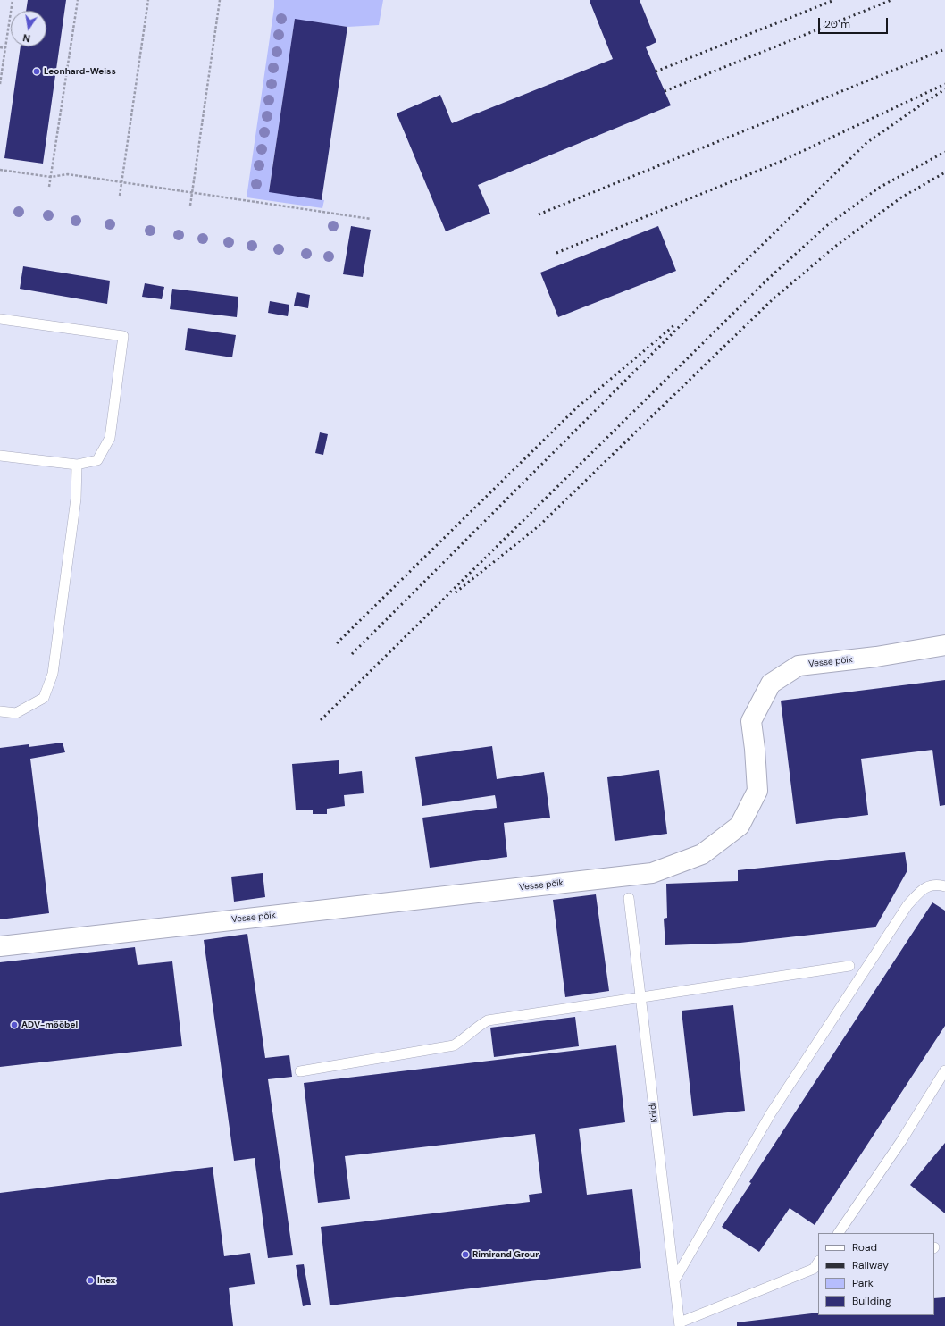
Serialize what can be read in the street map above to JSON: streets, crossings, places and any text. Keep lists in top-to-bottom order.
{
  "streets": {
    "street": ["Vesse põik"],
    "lane": ["Kriidi"]
  },
  "places": [
    "Leonhard-Weiss",
    "ADV-mööbel",
    "Rimirand Grour",
    "Inex"
  ],
  "legend": [
    "Road",
    "Railway",
    "Park",
    "Building"
  ],
  "scale_bar": "20 m",
  "north": "bottom"
}
